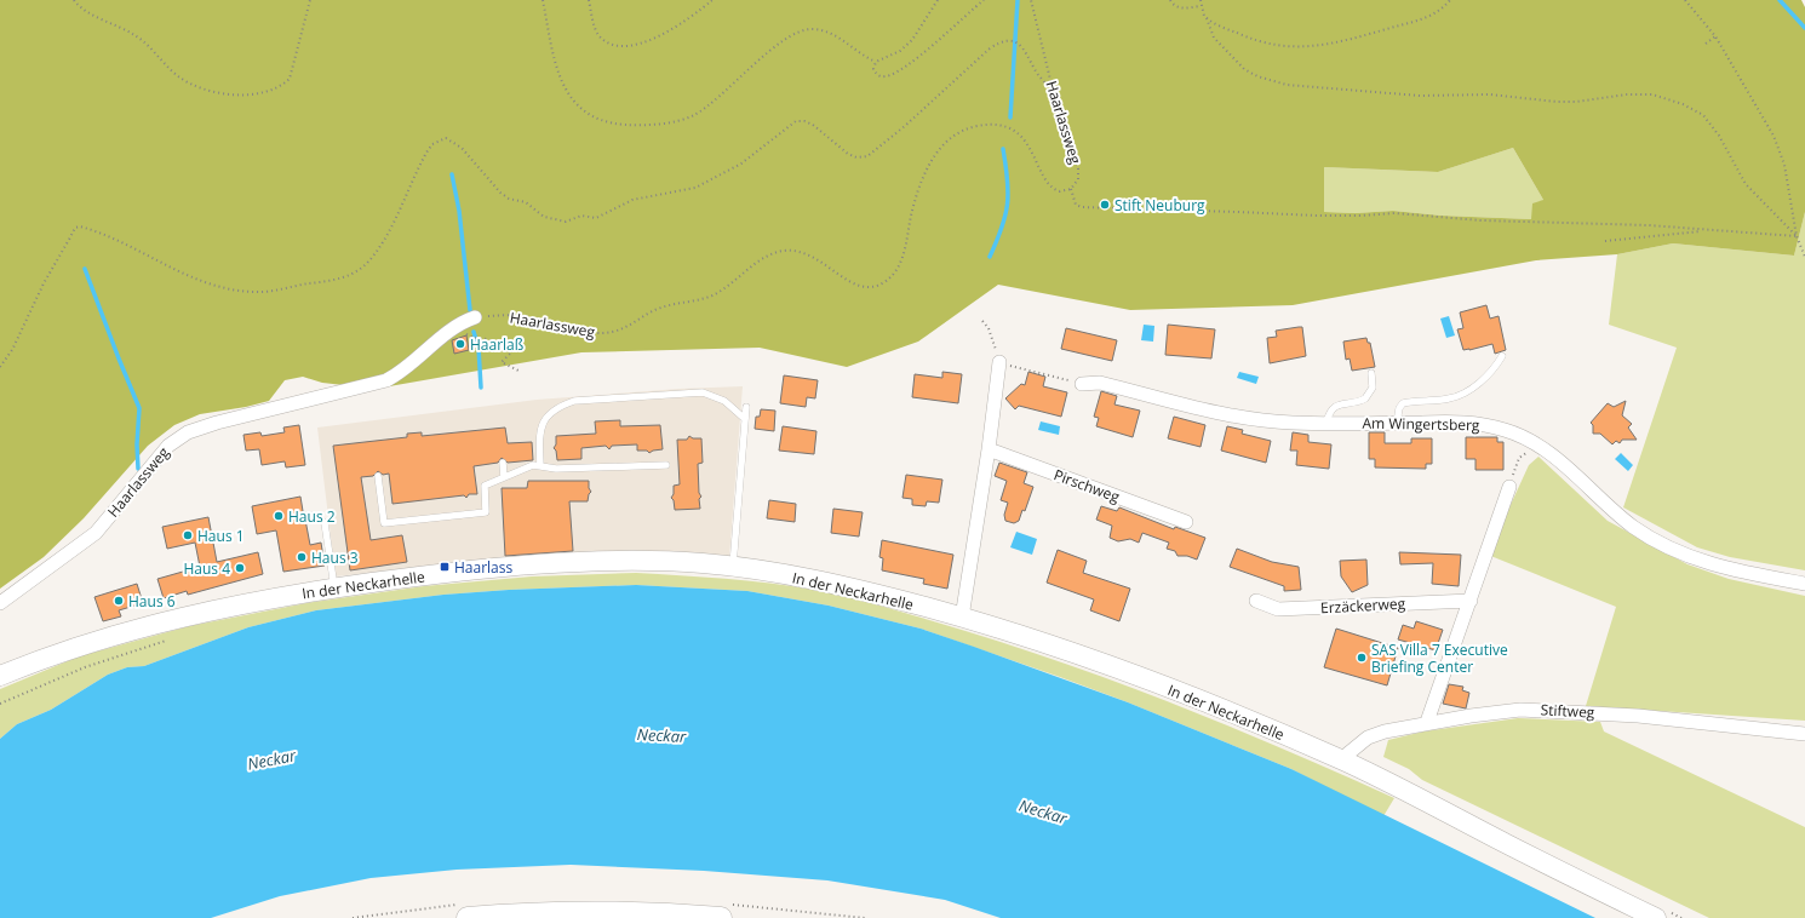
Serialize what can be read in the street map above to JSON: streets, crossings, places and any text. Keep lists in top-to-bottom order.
{
  "streets": {
    "main road": ["In der Neckarhelle"],
    "street": [
      "Haarlassweg",
      "Am Wingertsberg",
      "Pirschweg",
      "Erzäckerweg",
      "Stiftweg"
    ]
  },
  "crossings": [
    ["In der Neckarhelle", "Stiftweg"]
  ],
  "water": ["Neckar"],
  "places": {
    "other": [
      "Stift Neuburg",
      "Haarlaß",
      "Haus 2",
      "Haus 1",
      "Haus 3",
      "Haus 4",
      "Haus 6",
      "SAS Villa 7 Executive Briefing Center"
    ],
    "transit": ["Haarlass"]
  }
}
